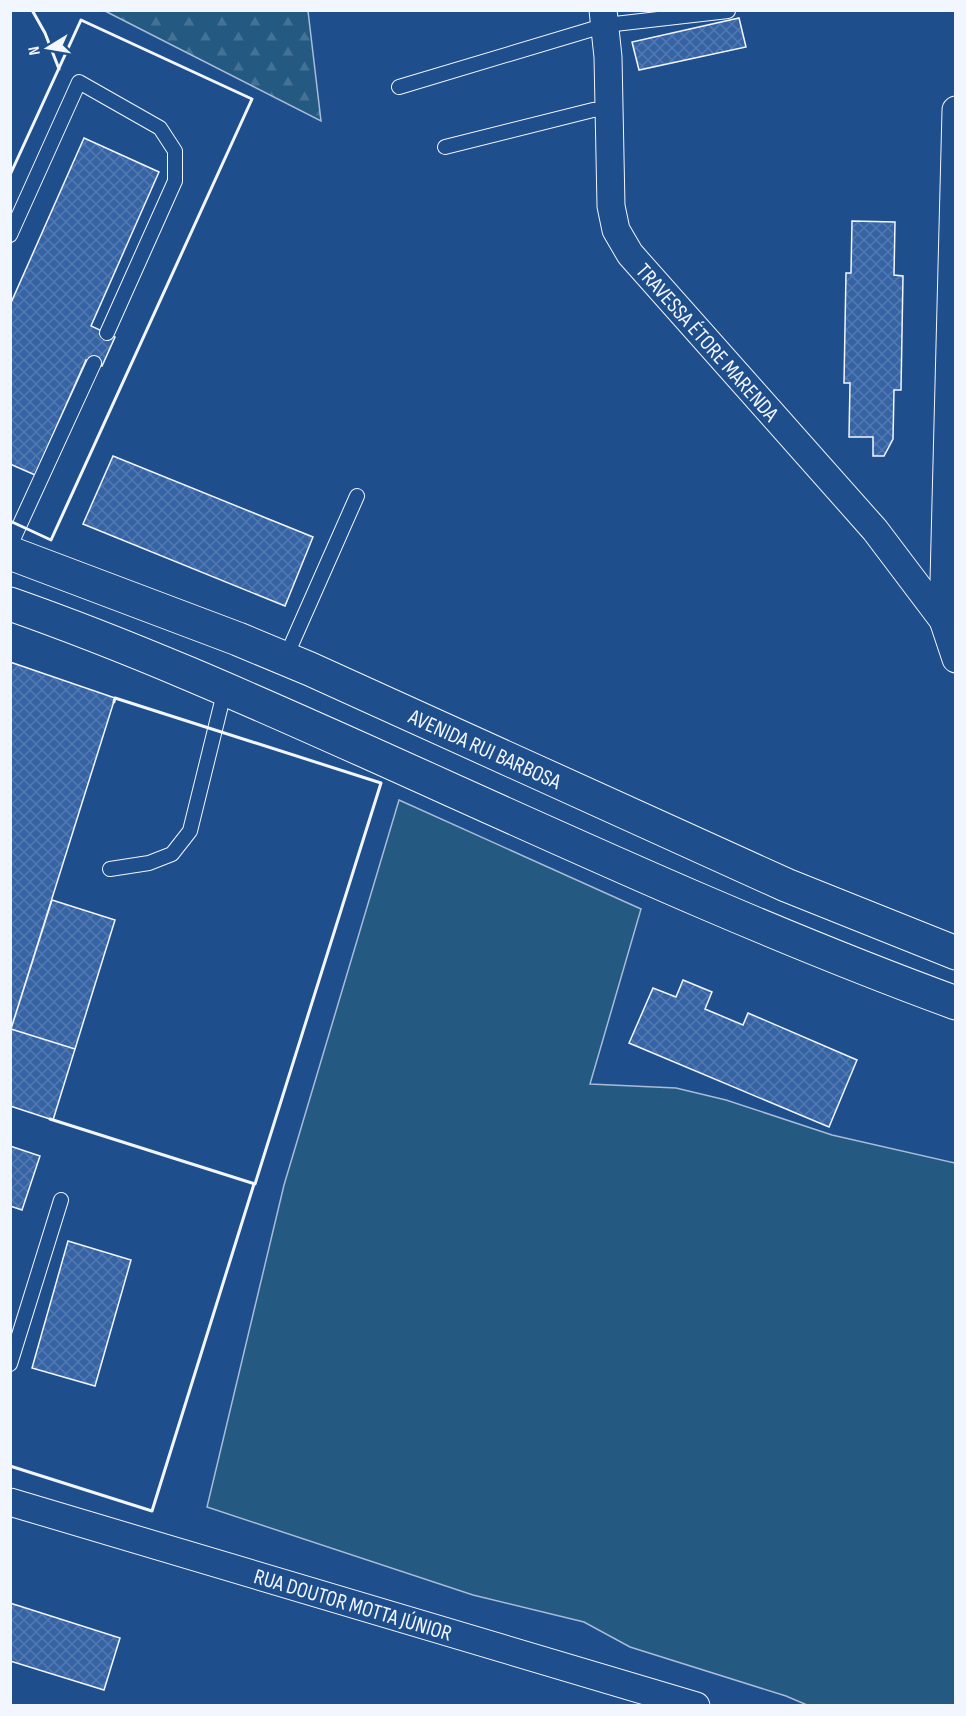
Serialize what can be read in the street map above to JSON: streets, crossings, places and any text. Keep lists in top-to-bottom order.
{
  "streets": {
    "main road": ["AVENIDA RUI BARBOSA"],
    "street": ["TRAVESSA ÉTORE MARENDA", "RUA DOUTOR MOTTA JÚNIOR"]
  },
  "north": "left"
}
